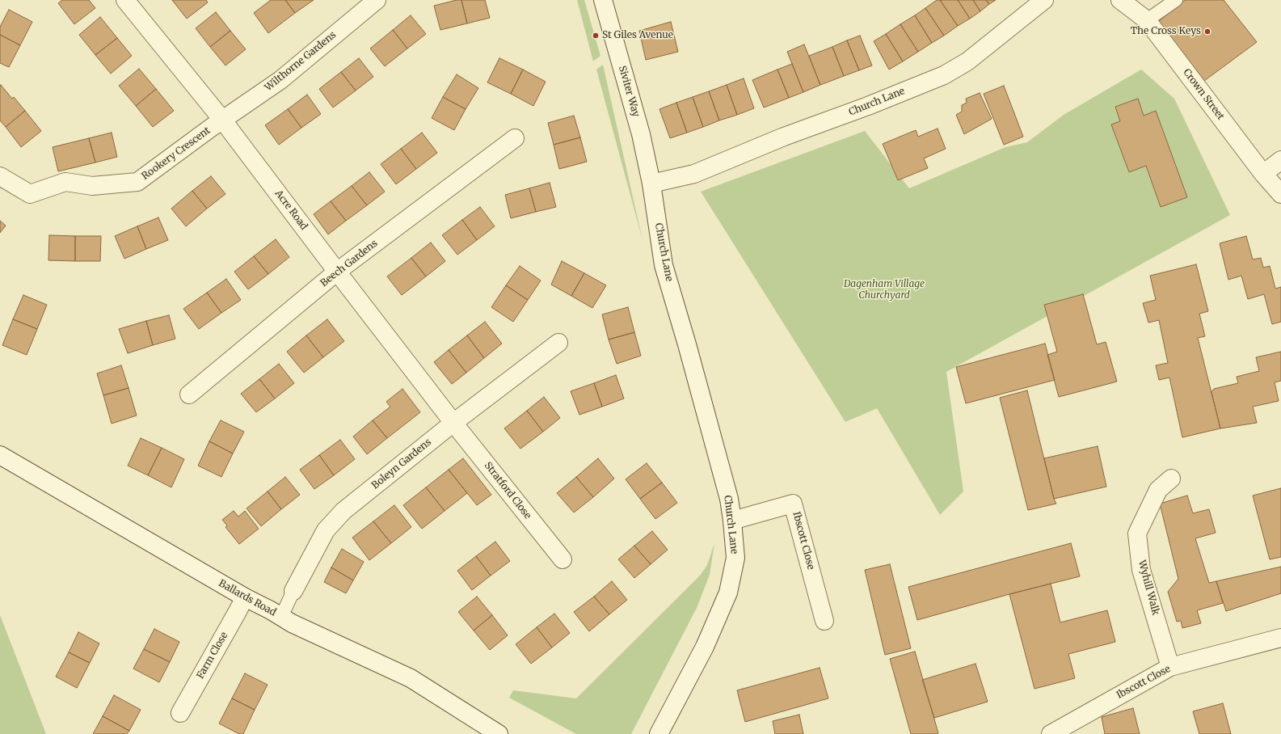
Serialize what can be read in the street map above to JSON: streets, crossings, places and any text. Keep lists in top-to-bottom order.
{
  "streets": {
    "street": [
      "Wilthorne Gardens",
      "Siviter Way",
      "Crown Street",
      "Church Lane",
      "Rookery Crescent",
      "Acre Road",
      "Beech Gardens",
      "Boleyn Gardens",
      "Stratford Close",
      "Ibscott Close",
      "Wyhill Walk",
      "Ballards Road",
      "Farm Close"
    ]
  },
  "crossings": [
    ["Wilthorne Gardens", "Rookery Crescent"],
    ["Wilthorne Gardens", "Acre Road"],
    ["Siviter Way", "Church Lane"],
    ["Church Lane", "Ibscott Close"],
    ["Rookery Crescent", "Acre Road"],
    ["Acre Road", "Beech Gardens"],
    ["Acre Road", "Boleyn Gardens"],
    ["Acre Road", "Stratford Close"],
    ["Boleyn Gardens", "Stratford Close"],
    ["Boleyn Gardens", "Ballards Road"],
    ["Ibscott Close", "Wyhill Walk"],
    ["Ballards Road", "Farm Close"]
  ],
  "parks": ["Dagenham Village Churchyard"],
  "places": ["The Cross Keys", "St Giles Avenue"]
}
